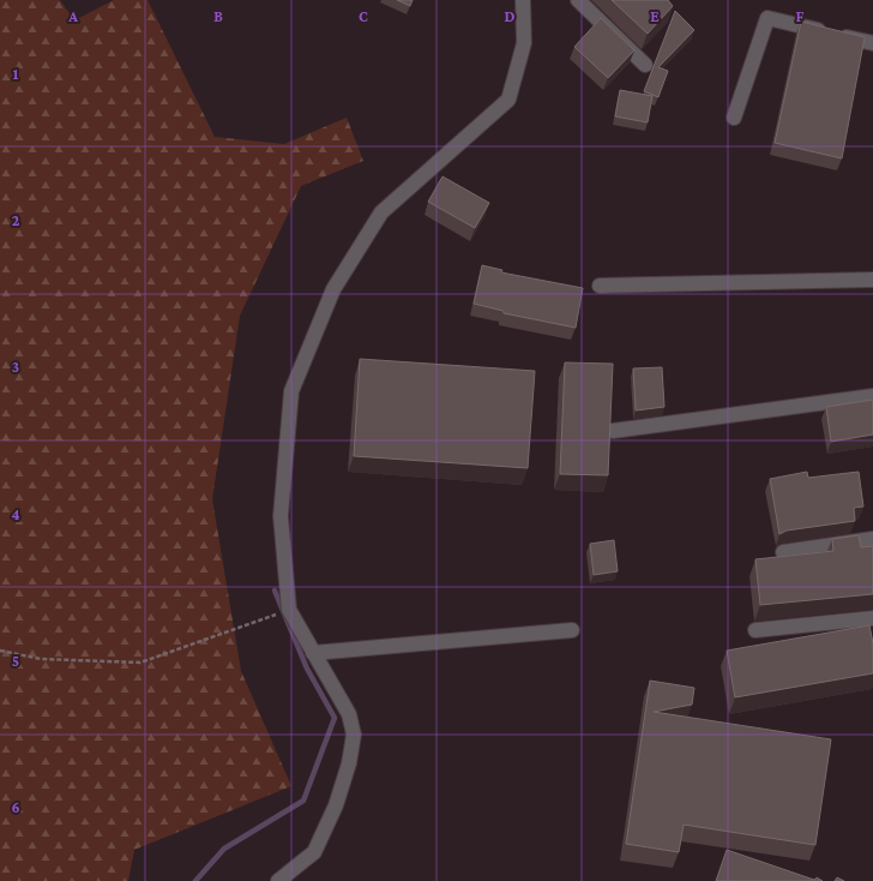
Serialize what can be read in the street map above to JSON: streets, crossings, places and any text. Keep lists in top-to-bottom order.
{
  "grid": {
    "columns": [
      "A",
      "B",
      "C",
      "D",
      "E",
      "F"
    ],
    "rows": [
      "1",
      "2",
      "3",
      "4",
      "5",
      "6"
    ]
  }
}
